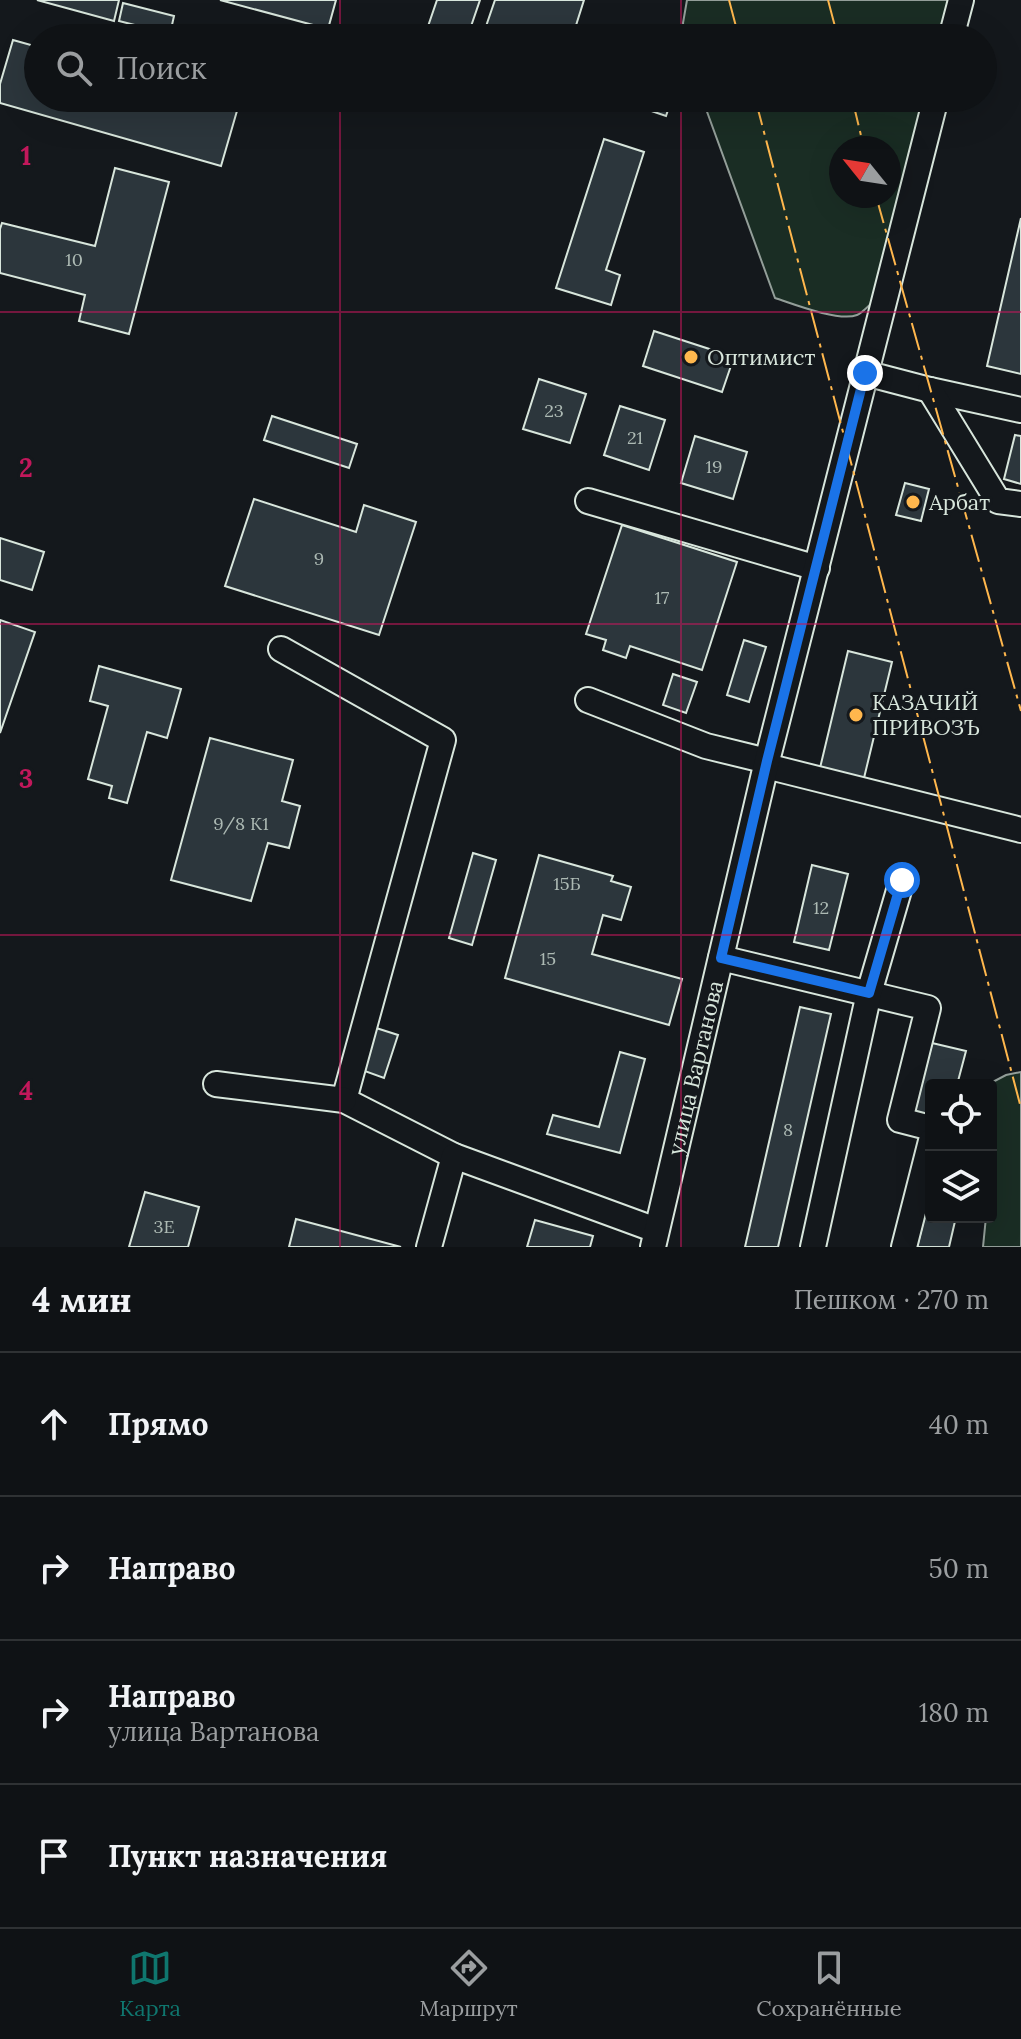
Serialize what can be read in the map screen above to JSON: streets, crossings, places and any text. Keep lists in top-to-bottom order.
{
  "streets": {
    "street": ["улица Вартанова"]
  },
  "places": ["Оптимист", "Арбат", "КАЗАЧИЙ ПРИВОЗЪ"],
  "house_numbers": [
    "10",
    "23",
    "21",
    "19",
    "9",
    "17",
    "9/8 К1",
    "15Б",
    "12",
    "15",
    "8",
    "3Е"
  ],
  "north": "top left",
  "page": {
    "search": "Поиск",
    "heading": ["4 мин", "Пешком · 270 m"],
    "list": [
      ["Прямо", "40 m"],
      ["Направо", "50 m"],
      ["Направо", "улица Вартанова", "180 m"],
      "Пункт назначения"
    ],
    "nav": ["Карта", "Маршрут", "Сохранённые"]
  },
  "grid": {
    "rows": [
      "1",
      "2",
      "3",
      "4"
    ]
  }
}
